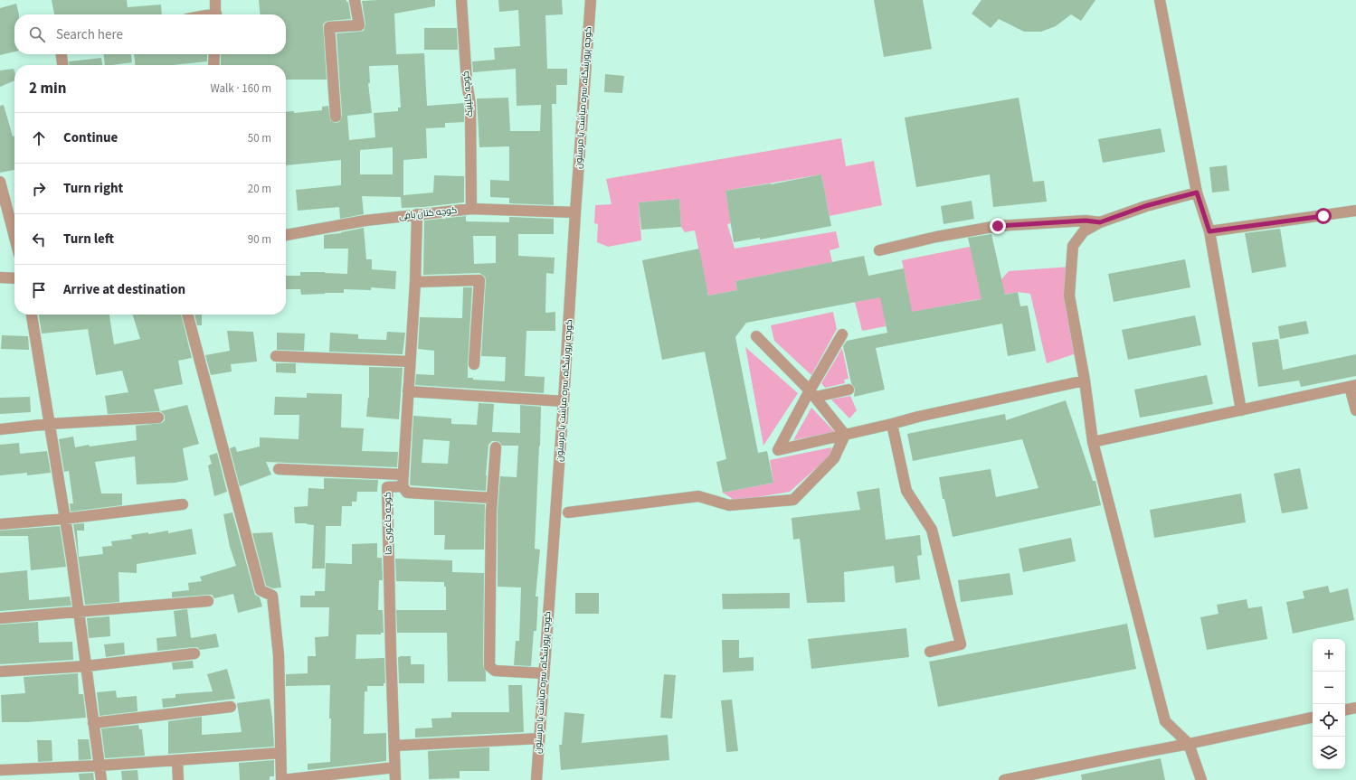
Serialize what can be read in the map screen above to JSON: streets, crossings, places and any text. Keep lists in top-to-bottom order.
{
  "streets": {
    "street": [
      "کوچه کلینیک",
      "کوچه پرورشگاه، سره میاشت یا مرستون",
      "کوچه کتان بافی",
      "کوچه جاغوری ها"
    ]
  },
  "crossings": [
    ["کوچه کلینیک", "کوچه کتان بافی"],
    ["کوچه پرورشگاه، سره میاشت یا مرستون", "کوچه کتان بافی"],
    ["کوچه کتان بافی", "کوچه جاغوری ها"]
  ],
  "page": {
    "search": "Search here",
    "heading": ["2 min", "Walk · 160 m"],
    "list": [
      ["Continue", "50 m"],
      ["Turn right", "20 m"],
      ["Turn left", "90 m"],
      "Arrive at destination"
    ],
    "map_buttons": ["+", "−"]
  }
}
